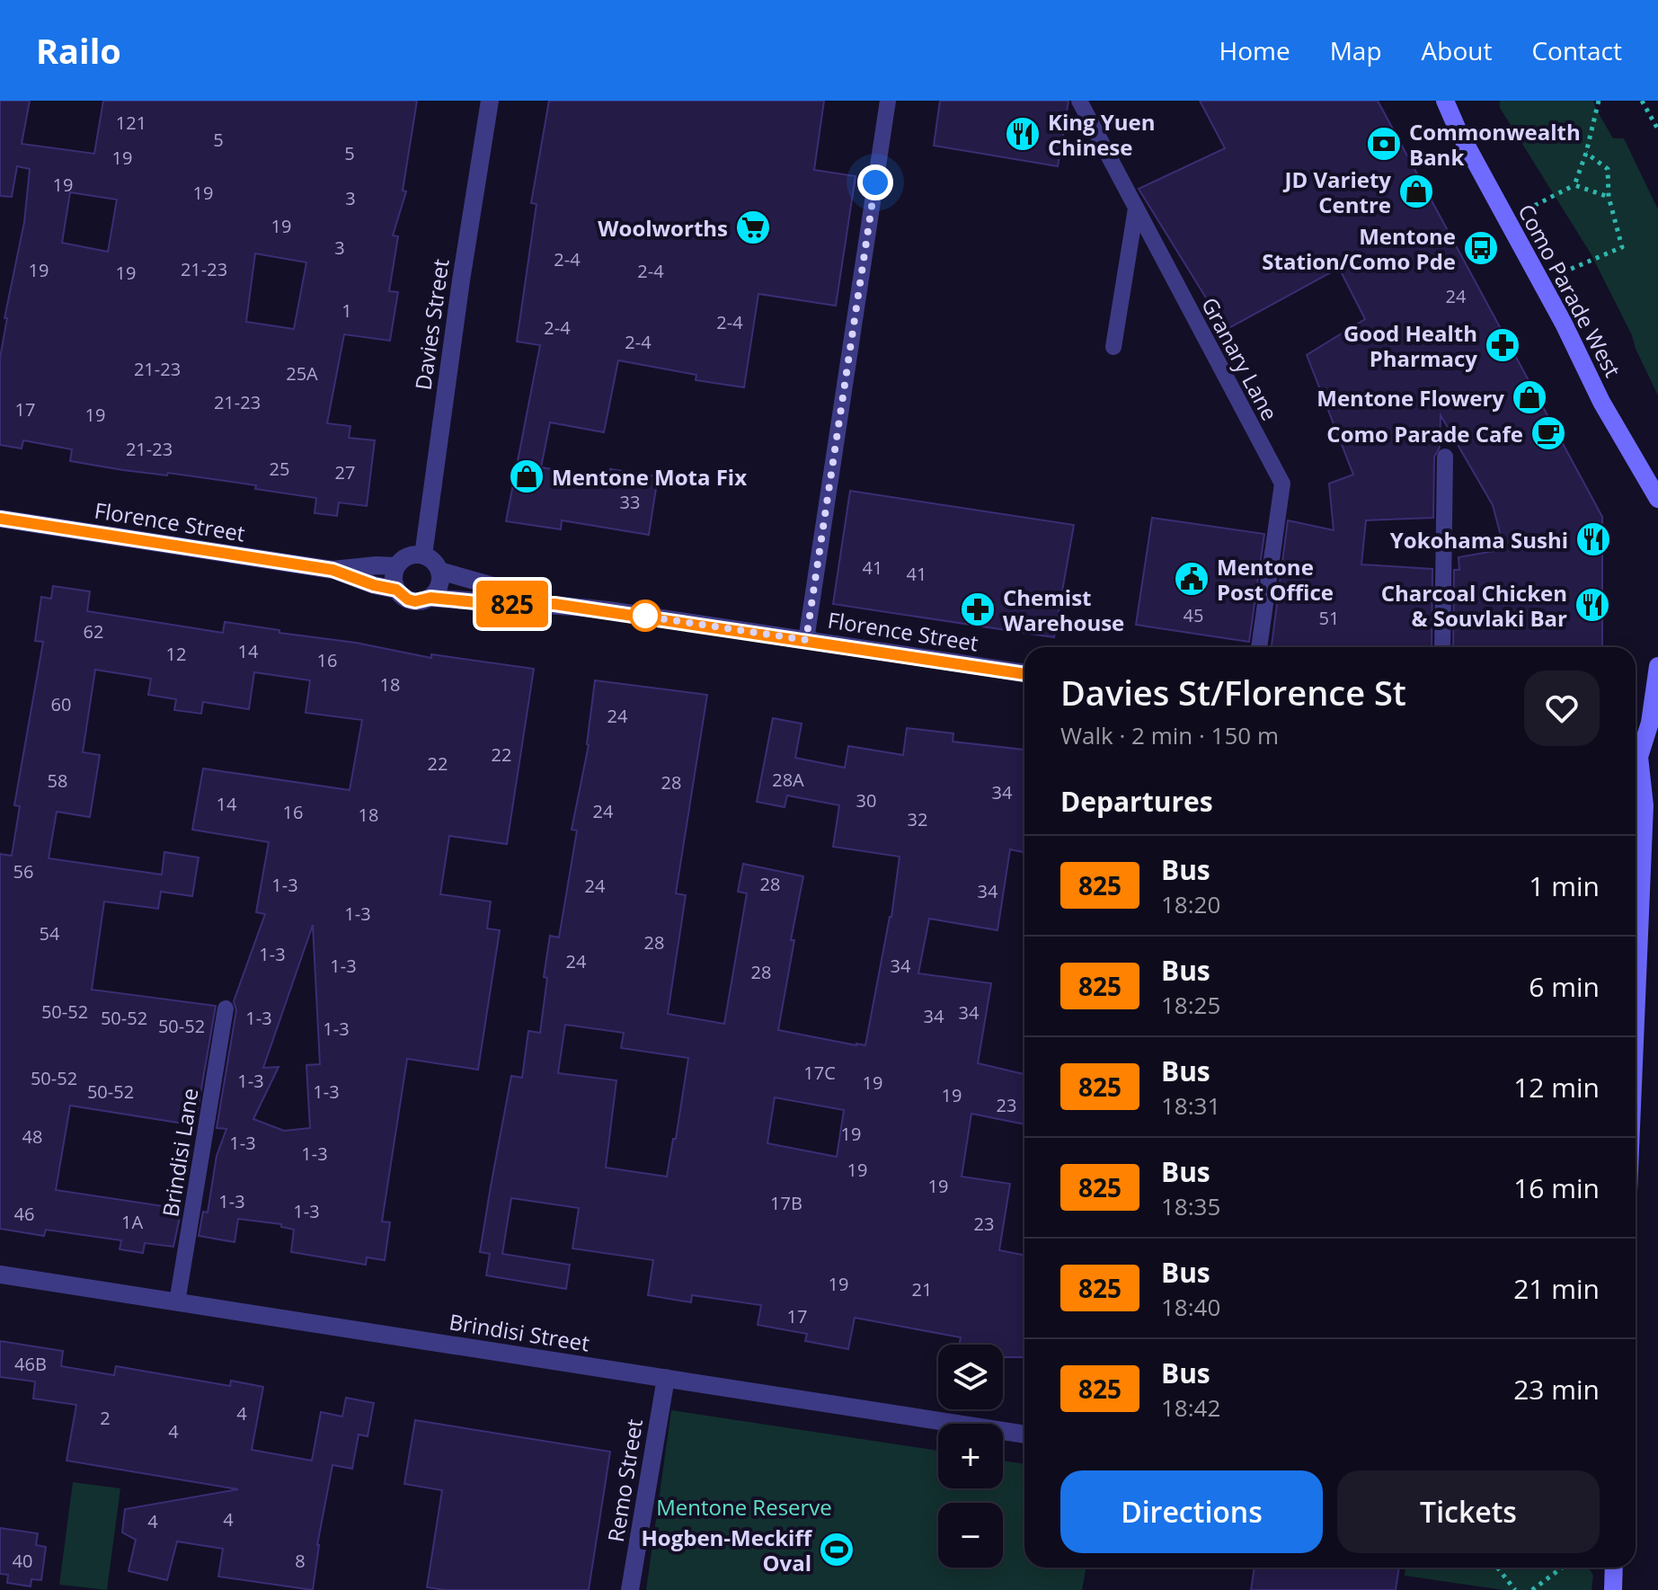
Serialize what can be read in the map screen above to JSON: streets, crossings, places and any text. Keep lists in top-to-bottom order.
{
  "streets": {
    "street": [
      "Como Parade West",
      "Davies Street",
      "Florence Street",
      "Brindisi Street",
      "Remo Street"
    ],
    "lane": ["Granary Lane", "Brindisi Lane"]
  },
  "crossings": [
    ["Davies Street", "Florence Street"],
    ["Brindisi Lane", "Brindisi Street"],
    ["Brindisi Street", "Remo Street"]
  ],
  "parks": ["Mentone Reserve"],
  "places": {
    "restaurant": ["King Yuen Chinese", "Yokohama Sushi", "Charcoal Chicken & Souvlaki Bar"],
    "bank": ["Commonwealth Bank"],
    "shop": ["JD Variety Centre", "Mentone Flowery", "Mentone Mota Fix"],
    "supermarket": ["Woolworths"],
    "bus stop": ["Mentone Station/Como Pde"],
    "pharmacy": ["Good Health Pharmacy", "Chemist Warehouse"],
    "cafe": ["Como Parade Cafe"],
    "public building": ["Mentone Post Office"],
    "sports": ["Hogben-Meckiff Oval"]
  },
  "lines": ["bus line 825"],
  "house_numbers": [
    "121",
    "5",
    "5",
    "19",
    "19",
    "19",
    "3",
    "19",
    "3",
    "2-4",
    "21-23",
    "19",
    "2-4",
    "19",
    "24",
    "1",
    "2-4",
    "2-4",
    "2-4",
    "21-23",
    "25A",
    "21-23",
    "17",
    "19",
    "21-23",
    "25",
    "27",
    "33",
    "41",
    "41",
    "45",
    "51",
    "62",
    "14",
    "12",
    "16",
    "18",
    "60",
    "24",
    "22",
    "22",
    "28A",
    "58",
    "28",
    "34",
    "30",
    "14",
    "24",
    "16",
    "18",
    "32",
    "56",
    "28",
    "1-3",
    "24",
    "34",
    "1-3",
    "54",
    "28",
    "1-3",
    "24",
    "1-3",
    "34",
    "28",
    "50-52",
    "34",
    "34",
    "50-52",
    "1-3",
    "50-52",
    "1-3",
    "17C",
    "50-52",
    "1-3",
    "19",
    "50-52",
    "1-3",
    "19",
    "23",
    "19",
    "48",
    "1-3",
    "1-3",
    "19",
    "19",
    "1-3",
    "17B",
    "1-3",
    "46",
    "1A",
    "23",
    "19",
    "21",
    "17",
    "46B",
    "4",
    "2",
    "4",
    "4",
    "4",
    "40",
    "8"
  ],
  "page": {
    "header": "Railo",
    "nav": [
      "Home",
      "Map",
      "About",
      "Contact"
    ],
    "on_map": "825",
    "heading": [
      ["Davies St/Florence St", "Walk · 2 min · 150 m"],
      "Departures"
    ],
    "list": [
      {
        "mark": "825",
        "name": "Bus",
        "note": "18:20",
        "value": "1 min"
      },
      {
        "mark": "825",
        "name": "Bus",
        "note": "18:25",
        "value": "6 min"
      },
      {
        "mark": "825",
        "name": "Bus",
        "note": "18:31",
        "value": "12 min"
      },
      {
        "mark": "825",
        "name": "Bus",
        "note": "18:35",
        "value": "16 min"
      },
      {
        "mark": "825",
        "name": "Bus",
        "note": "18:40",
        "value": "21 min"
      },
      {
        "mark": "825",
        "name": "Bus",
        "note": "18:42",
        "value": "23 min"
      }
    ],
    "map_buttons": ["+", "−"],
    "buttons": ["Directions", "Tickets"]
  }
}
